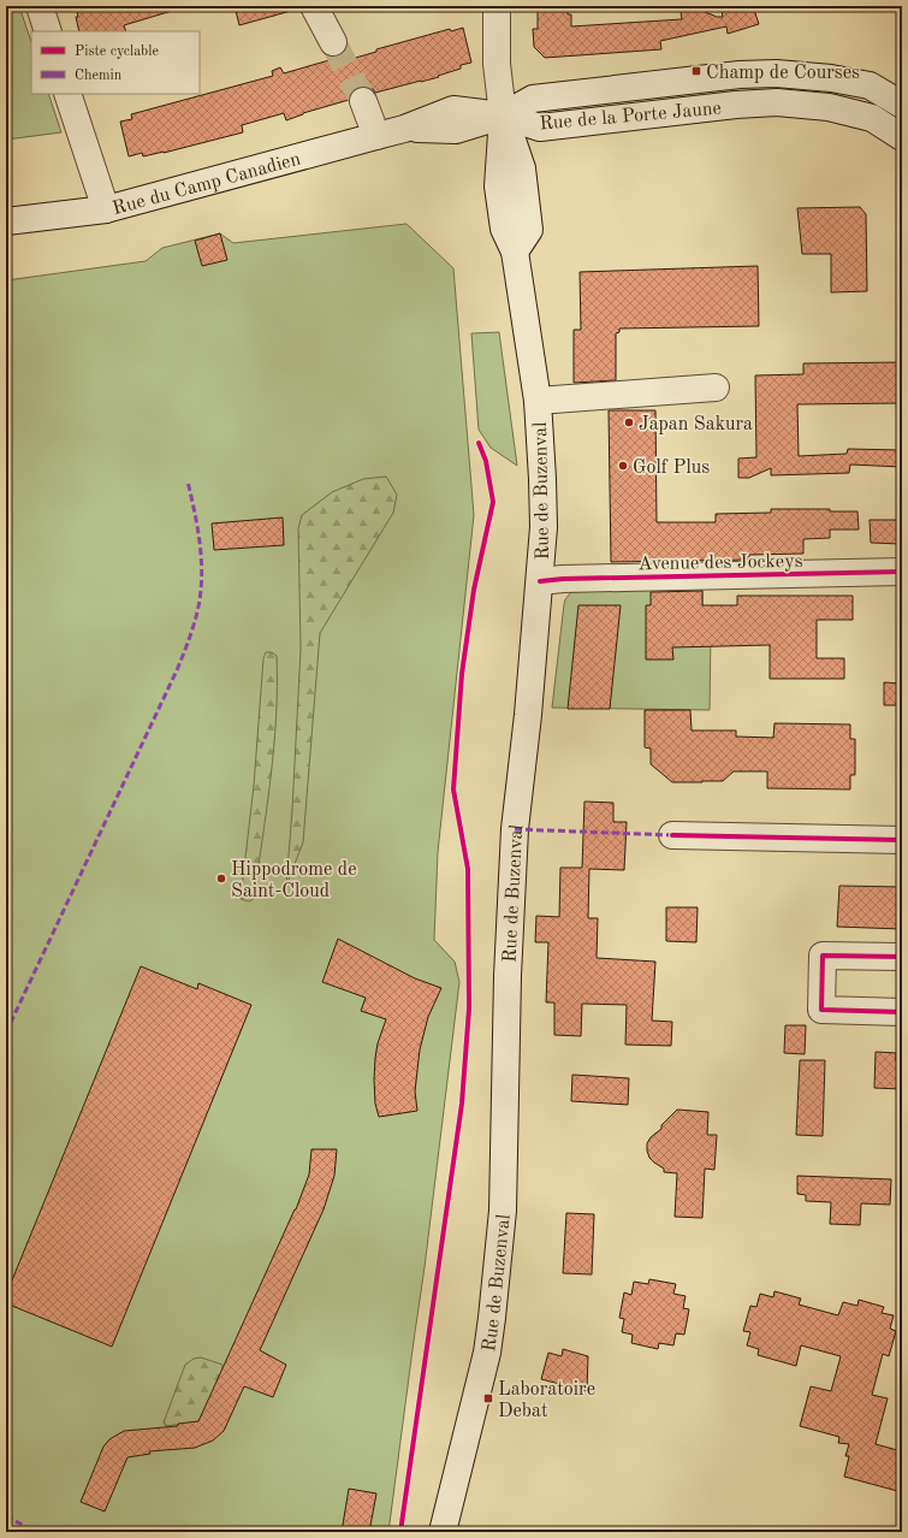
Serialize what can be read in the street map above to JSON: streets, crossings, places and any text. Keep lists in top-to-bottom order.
{
  "streets": {
    "main road": [
      "Rue de la Porte Jaune",
      "Rue du Camp Canadien",
      "Rue de Buzenval",
      "Avenue des Jockeys"
    ]
  },
  "crossings": [
    ["Rue de la Porte Jaune", "Rue du Camp Canadien"],
    ["Rue de la Porte Jaune", "Rue de Buzenval"],
    ["Rue du Camp Canadien", "Rue de Buzenval"],
    ["Rue de Buzenval", "Avenue des Jockeys"]
  ],
  "places": {
    "transit": ["Champ de Courses", "Laboratoire Debat"],
    "other": ["Japan Sakura", "Golf Plus", "Hippodrome de Saint-Cloud"]
  },
  "legend": ["Piste cyclable", "Chemin"]
}
